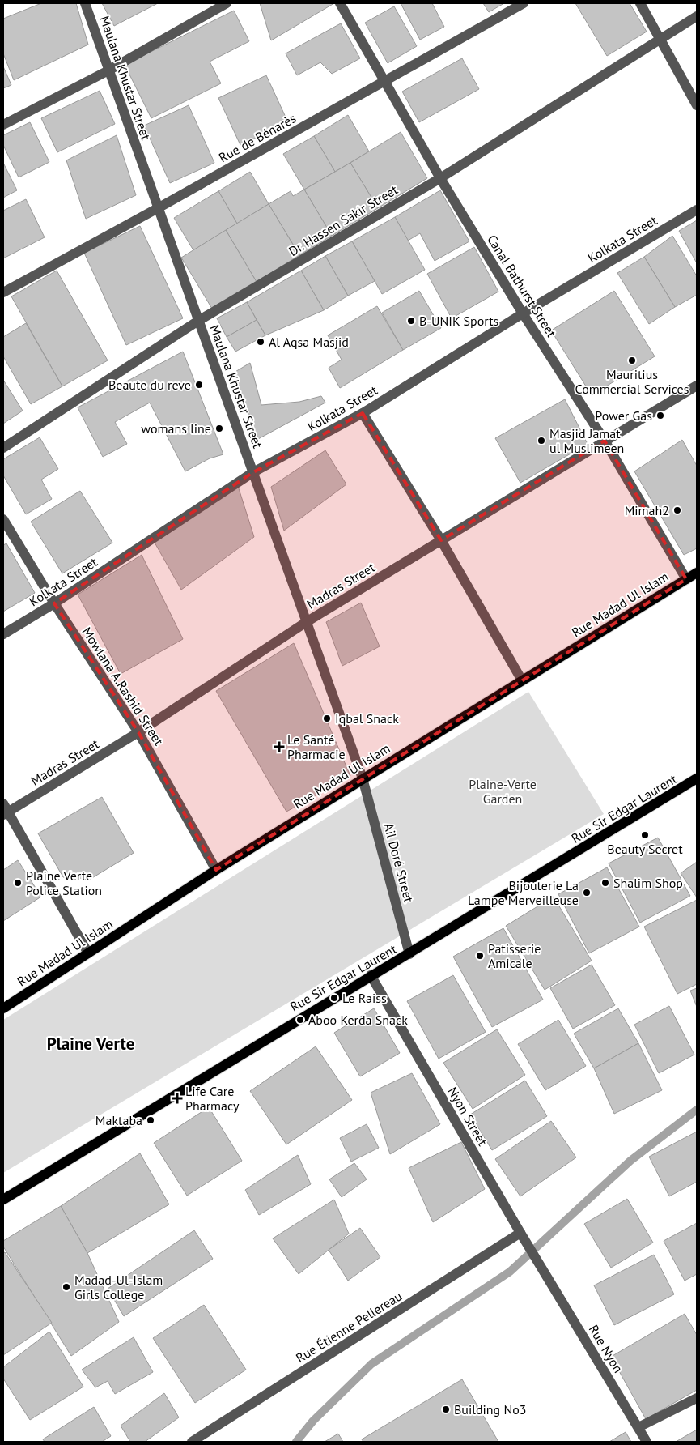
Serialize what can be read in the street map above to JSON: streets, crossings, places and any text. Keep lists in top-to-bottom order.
{
  "streets": {
    "main road": ["Rue Madad Ul Islam", "Rue Sir Edgar Laurent"],
    "street": [
      "Maulana Khustar Street",
      "Rue de Bénarès",
      "Dr. Hassen Sakir Street",
      "Kolkata Street",
      "Canal Bathurst Street",
      "Madras Street",
      "Mowlana A.Rashid Street",
      "Ail Doré Street",
      "Nyon Street",
      "Rue Étienne Pellereau",
      "Rue Nyon"
    ]
  },
  "crossings": [
    ["Maulana Khustar Street", "Rue de Bénarès"],
    ["Maulana Khustar Street", "Dr. Hassen Sakir Street"],
    ["Maulana Khustar Street", "Kolkata Street"],
    ["Maulana Khustar Street", "Madras Street"],
    ["Maulana Khustar Street", "Rue Madad Ul Islam"],
    ["Maulana Khustar Street", "Ail Doré Street"],
    ["Rue de Bénarès", "Canal Bathurst Street"],
    ["Dr. Hassen Sakir Street", "Canal Bathurst Street"],
    ["Kolkata Street", "Canal Bathurst Street"],
    ["Kolkata Street", "Mowlana A.Rashid Street"],
    ["Canal Bathurst Street", "Madras Street"],
    ["Canal Bathurst Street", "Rue Madad Ul Islam"],
    ["Madras Street", "Mowlana A.Rashid Street"],
    ["Rue Madad Ul Islam", "Mowlana A.Rashid Street"],
    ["Rue Madad Ul Islam", "Ail Doré Street"],
    ["Rue Sir Edgar Laurent", "Ail Doré Street"],
    ["Rue Sir Edgar Laurent", "Nyon Street"],
    ["Nyon Street", "Rue Étienne Pellereau"],
    ["Nyon Street", "Rue Nyon"]
  ],
  "districts": ["Plaine Verte"],
  "parks": ["Plaine-Verte Garden"],
  "places": {
    "other": [
      "B-UNIK Sports",
      "Al Aqsa Masjid",
      "Mauritius Commercial Services",
      "Beaute du reve",
      "Power Gas",
      "womans line",
      "Masjid Jamat ul Muslimeen",
      "Mimah2",
      "Iqbal Snack",
      "Beauty Secret",
      "Plaine Verte Police Station",
      "Shalim Shop",
      "Bijouterie La Lampe Merveilleuse",
      "Patisserie Amicale",
      "Le Raiss",
      "Aboo Kerda Snack",
      "Maktaba",
      "Madad-Ul-Islam Girls College",
      "Building No3"
    ],
    "health": ["Le Santé Pharmacie", "Life Care Pharmacy"]
  }
}
